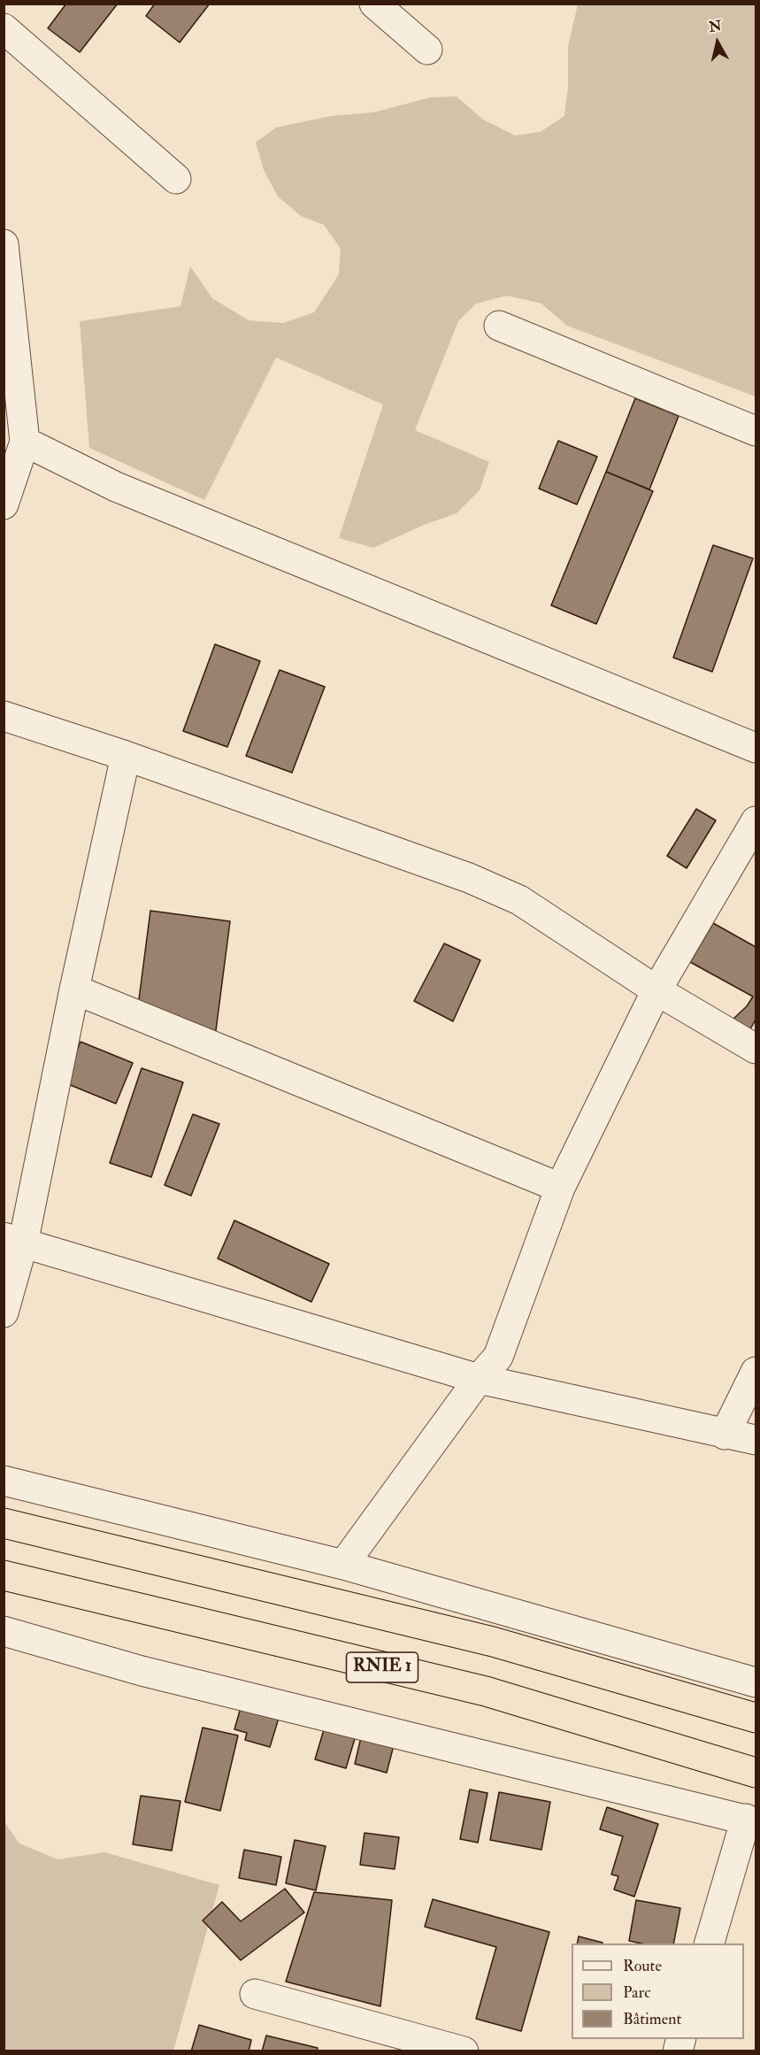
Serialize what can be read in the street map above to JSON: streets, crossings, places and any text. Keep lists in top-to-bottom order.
{
  "streets": {
    "highway": ["RNIE 1"]
  },
  "legend": ["Route", "Parc", "Bâtiment"],
  "north": "top"
}
